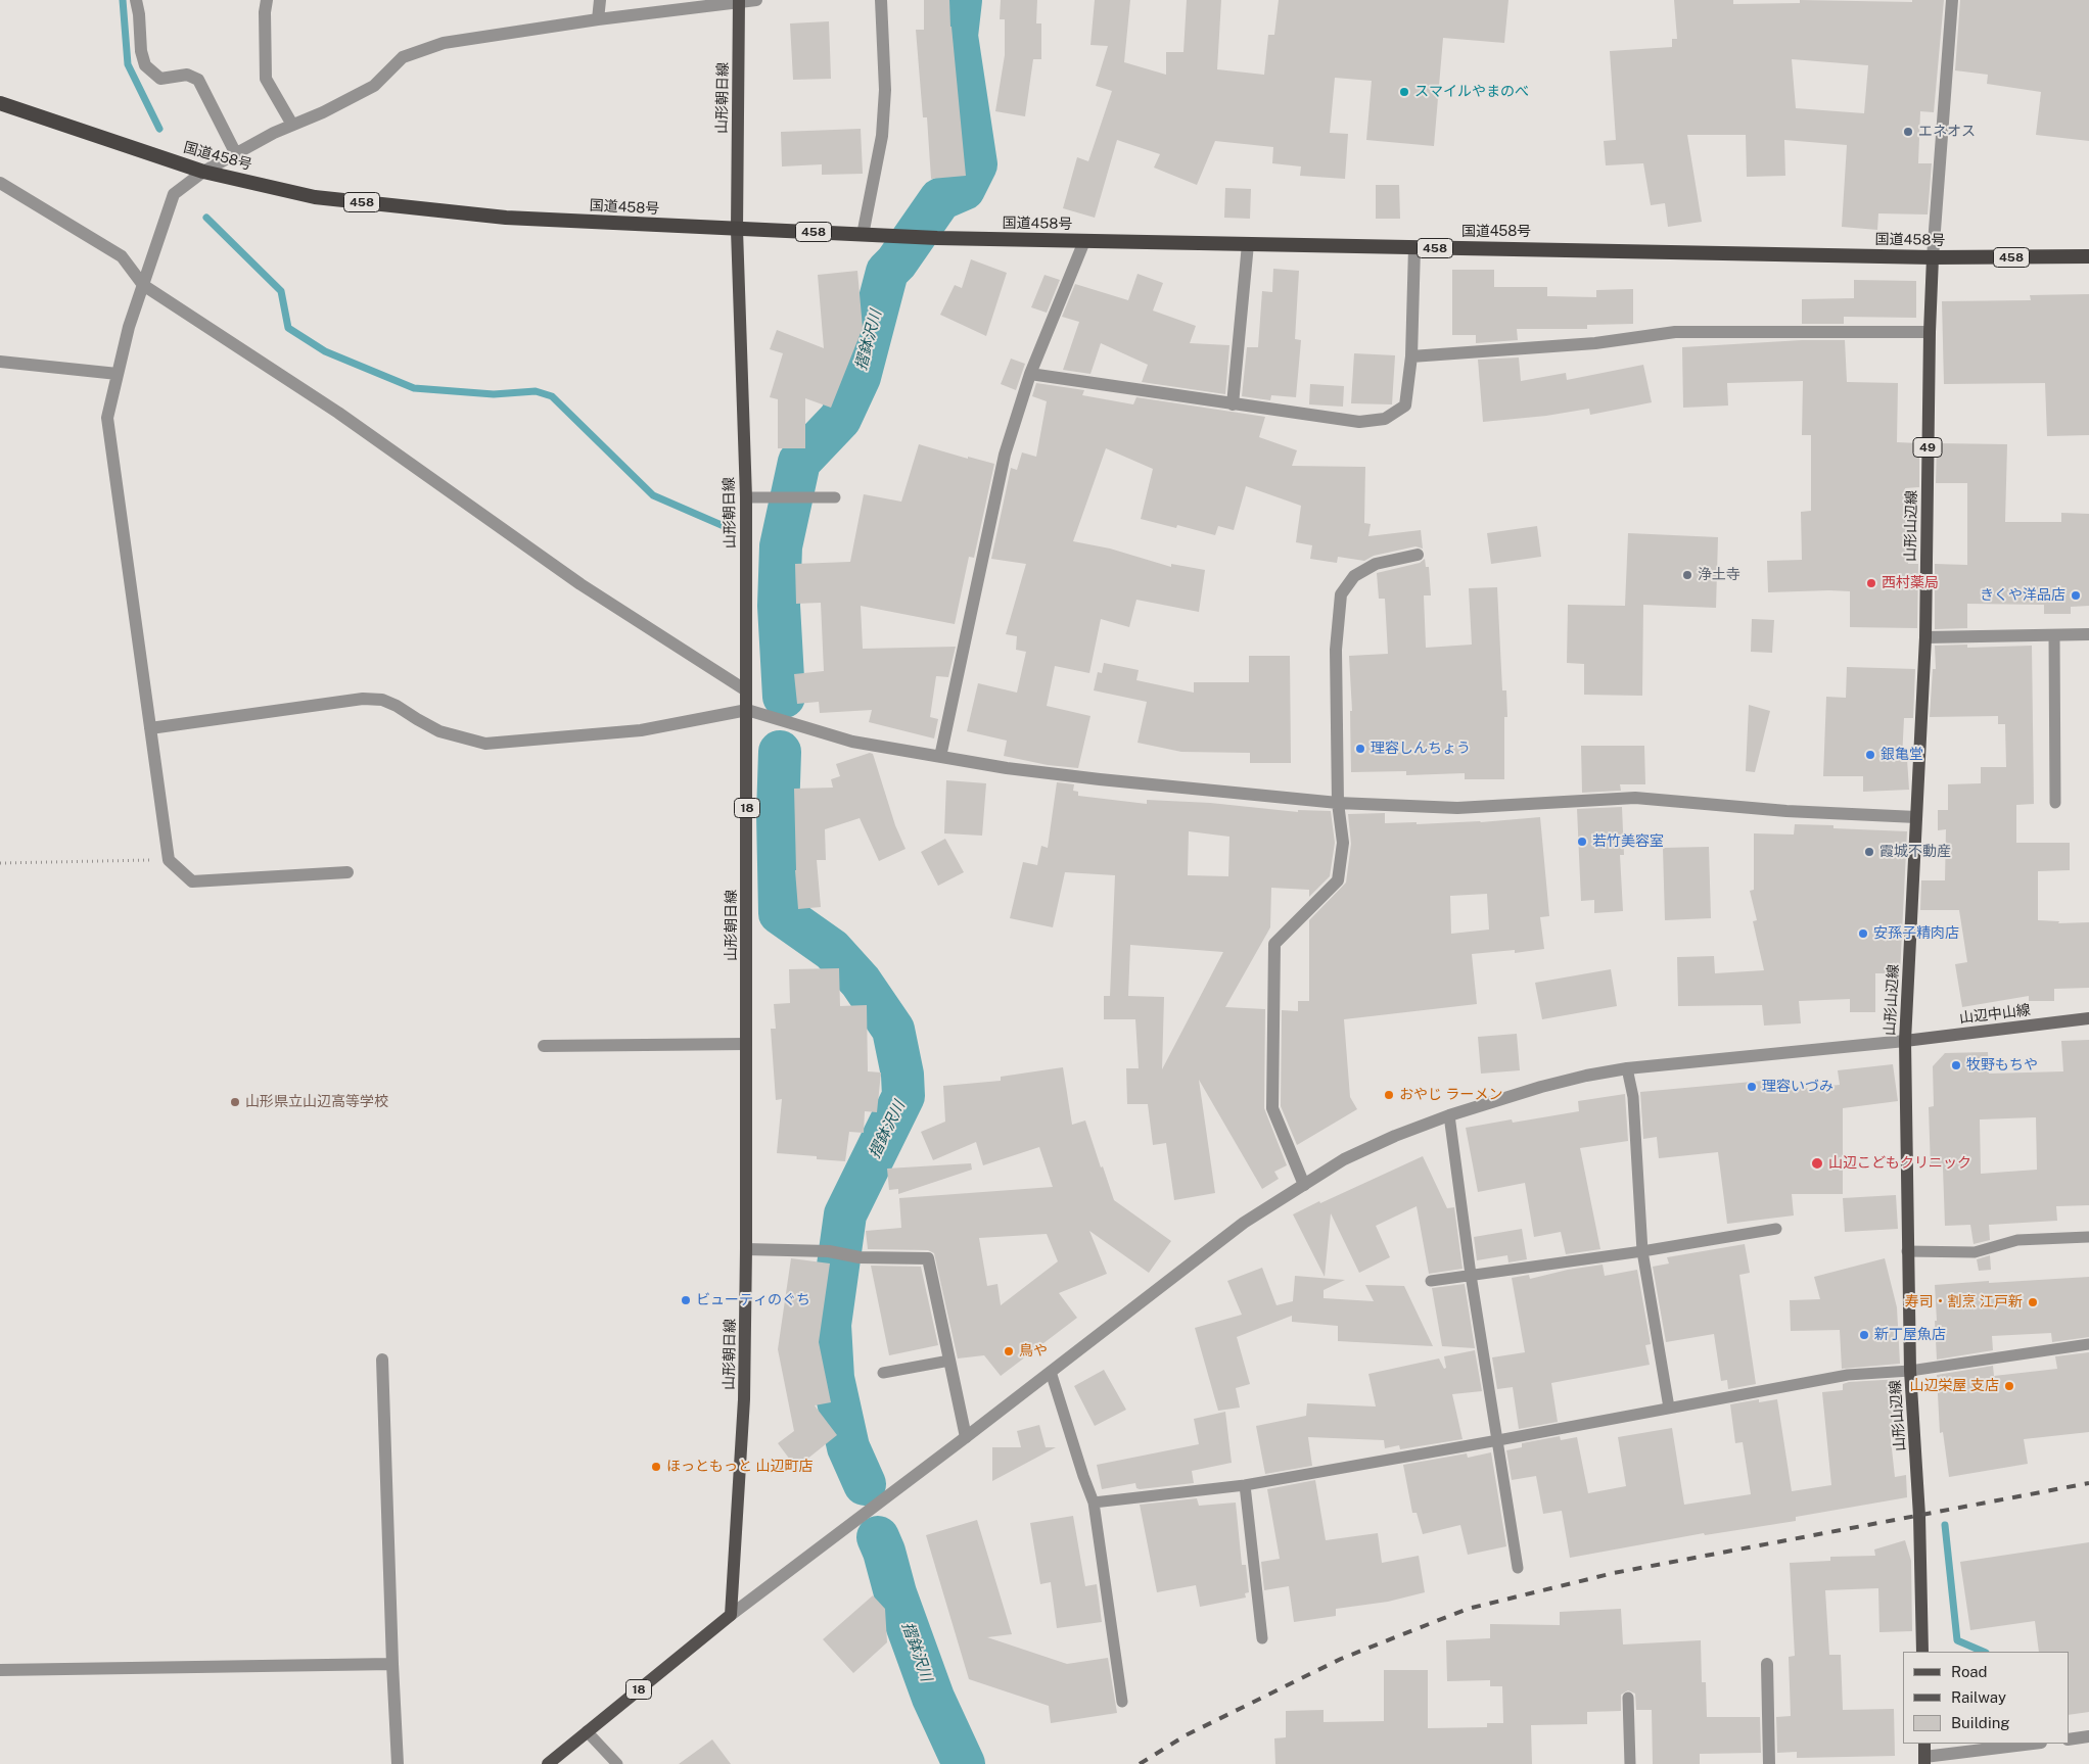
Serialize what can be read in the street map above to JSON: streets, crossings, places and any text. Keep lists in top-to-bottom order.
{
  "streets": {
    "highway": ["国道458号", "458"],
    "main road": [
      "山形朝日線",
      "49",
      "山形山辺線",
      "18",
      "山辺中山線"
    ]
  },
  "crossings": [
    ["山形朝日線", "国道458号"],
    ["山形朝日線", "18"],
    ["国道458号", "山形山辺線"],
    ["山形山辺線", "山辺中山線"]
  ],
  "water": ["摺鉢沢川"],
  "places": [
    "スマイルやまのべ",
    "エネオス",
    "浄土寺",
    "西村薬局",
    "きくや洋品店",
    "理容しんちょう",
    "銀亀堂",
    "若竹美容室",
    "霞城不動産",
    "安孫子精肉店",
    "牧野もちや",
    "理容いづみ",
    "おやじ ラーメン",
    "山形県立山辺高等学校",
    "山辺こどもクリニック",
    "ビューティのぐち",
    "寿司・割烹 江戸新",
    "新丁屋魚店",
    "鳥や",
    "山辺栄屋 支店",
    "ほっともっと 山辺町店"
  ],
  "legend": ["Road", "Railway", "Building"]
}
